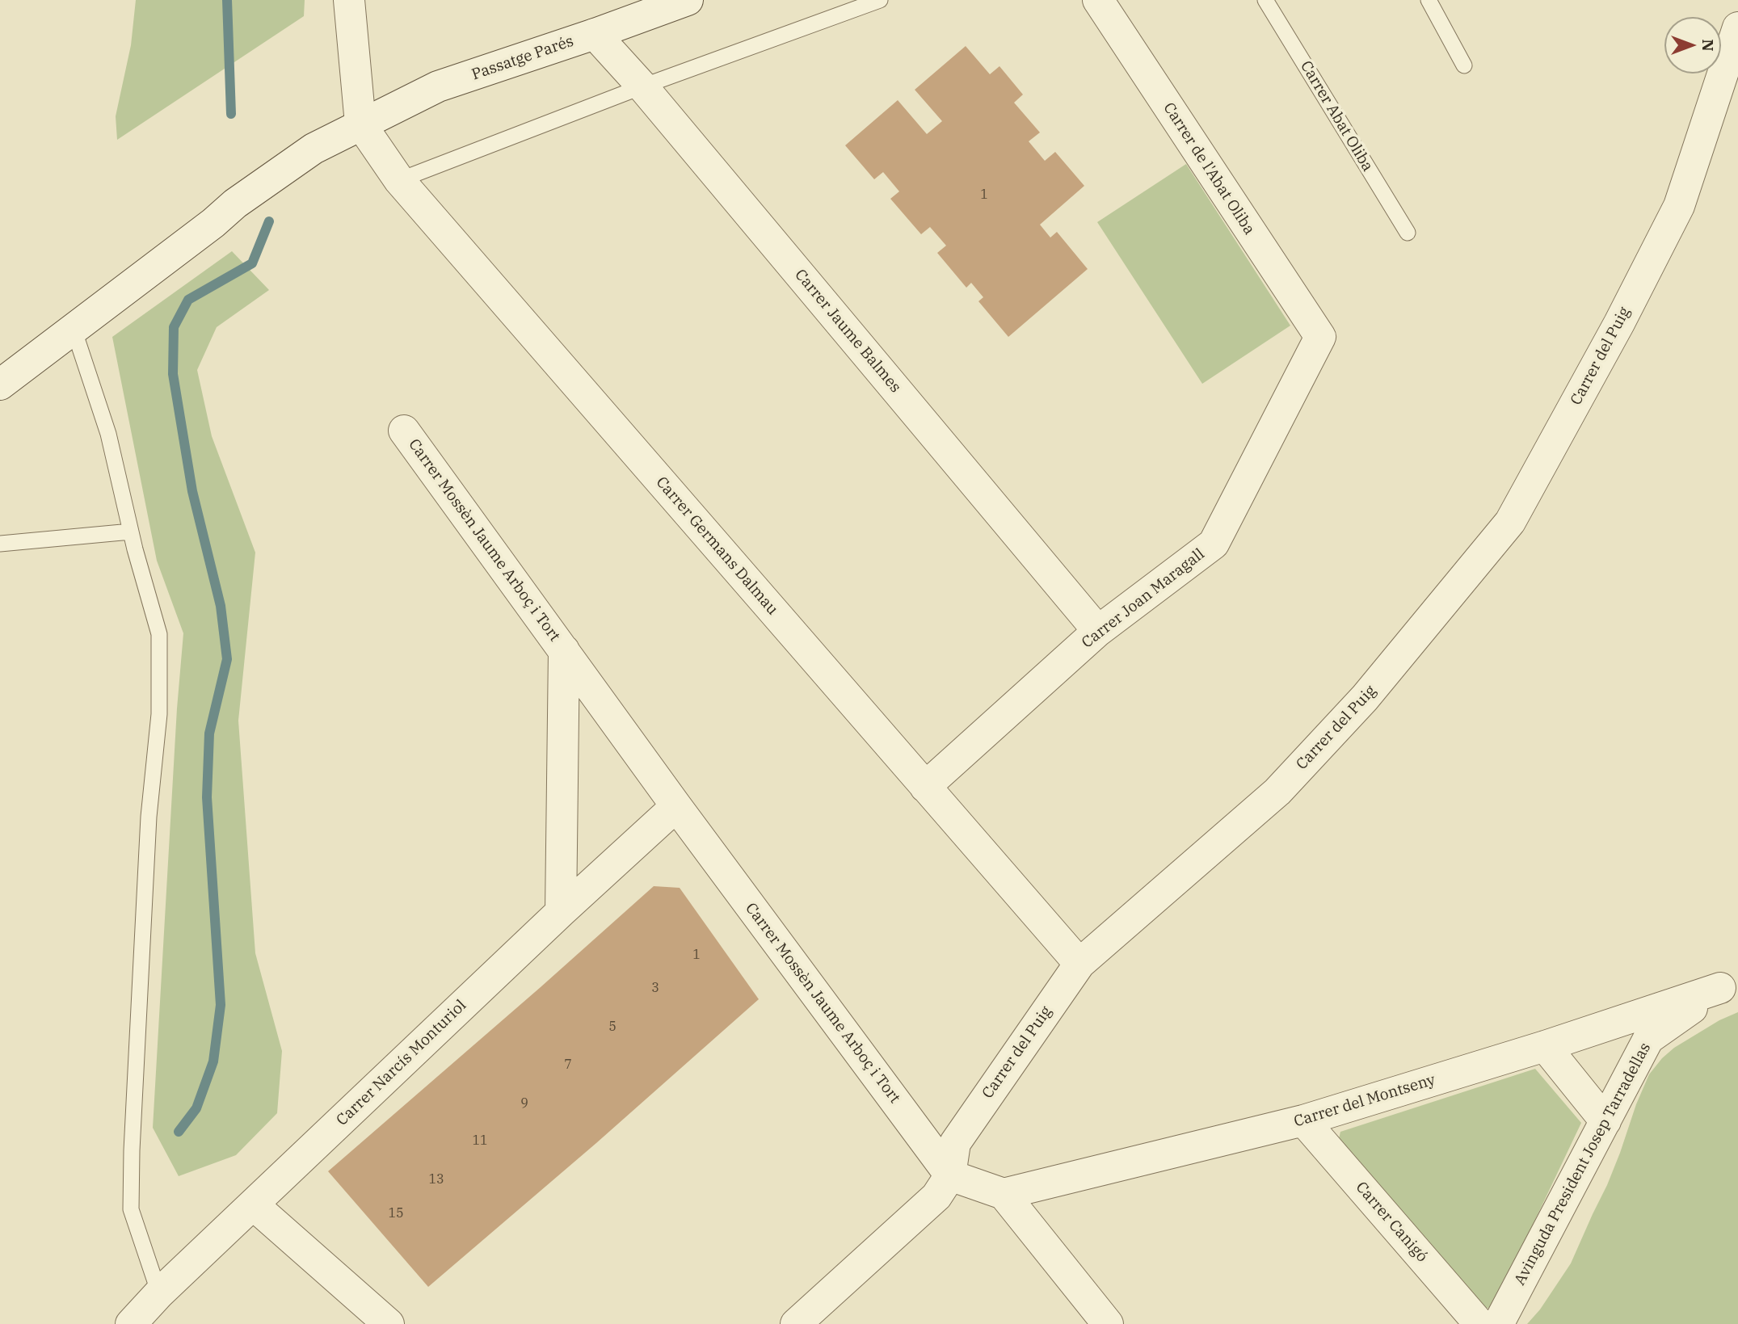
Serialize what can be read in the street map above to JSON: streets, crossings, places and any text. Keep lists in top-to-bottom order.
{
  "streets": {
    "street": [
      "Passatge Parés",
      "Carrer de l'Abat Oliba",
      "Carrer Jaume Balmes",
      "Carrer del Puig",
      "Carrer Mossèn Jaume Arboç i Tort",
      "Carrer Germans Dalmau",
      "Carrer Joan Maragall",
      "Carrer Narcís Monturiol",
      "Carrer del Montseny",
      "Avinguda President Josep Tarradellas",
      "Carrer Canigó"
    ],
    "lane": ["Carrer Abat Oliba"]
  },
  "crossings": [
    ["Passatge Parés", "Carrer Jaume Balmes"],
    ["Passatge Parés", "Carrer Germans Dalmau"],
    ["Carrer de l'Abat Oliba", "Carrer Joan Maragall"],
    ["Carrer Jaume Balmes", "Carrer Joan Maragall"],
    ["Carrer del Puig", "Carrer Mossèn Jaume Arboç i Tort"],
    ["Carrer del Puig", "Carrer Germans Dalmau"],
    ["Carrer Mossèn Jaume Arboç i Tort", "Carrer Narcís Monturiol"],
    ["Carrer Germans Dalmau", "Carrer Joan Maragall"],
    ["Carrer del Montseny", "Avinguda President Josep Tarradellas"],
    ["Carrer del Montseny", "Carrer Canigó"]
  ],
  "house_numbers": [
    "1",
    "1",
    "3",
    "5",
    "7",
    "9",
    "11",
    "13",
    "15"
  ],
  "north": "right"
}
